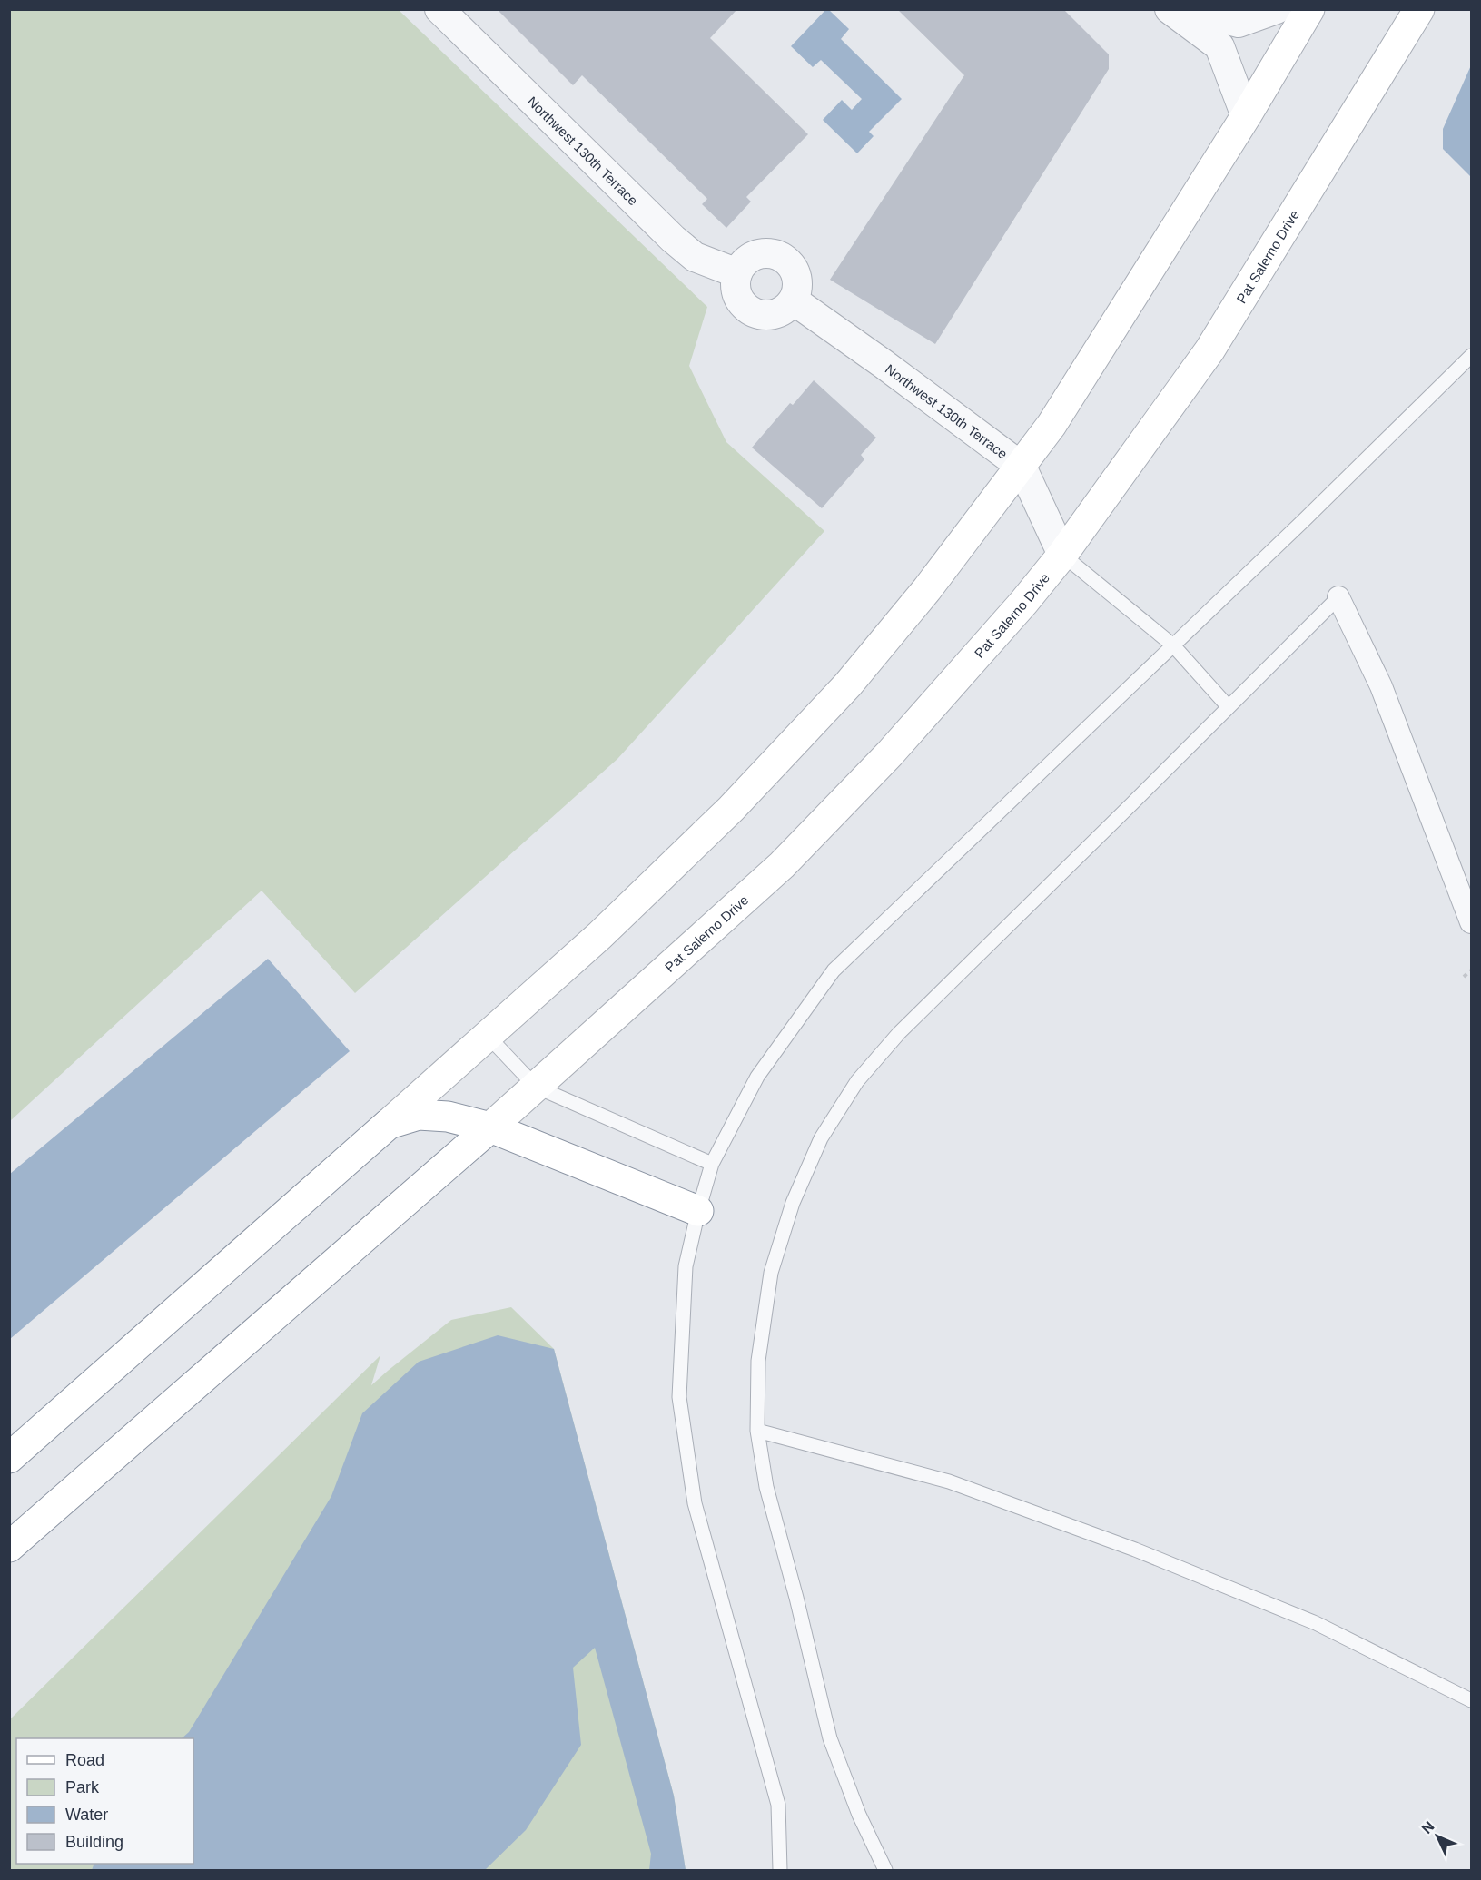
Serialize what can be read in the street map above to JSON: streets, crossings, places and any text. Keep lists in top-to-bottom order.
{
  "streets": {
    "main road": ["Pat Salerno Drive"],
    "street": ["Northwest 130th Terrace"]
  },
  "crossings": [
    ["Northwest 130th Terrace", "Pat Salerno Drive"]
  ],
  "legend": [
    "Road",
    "Park",
    "Water",
    "Building"
  ],
  "north": "top left"
}
